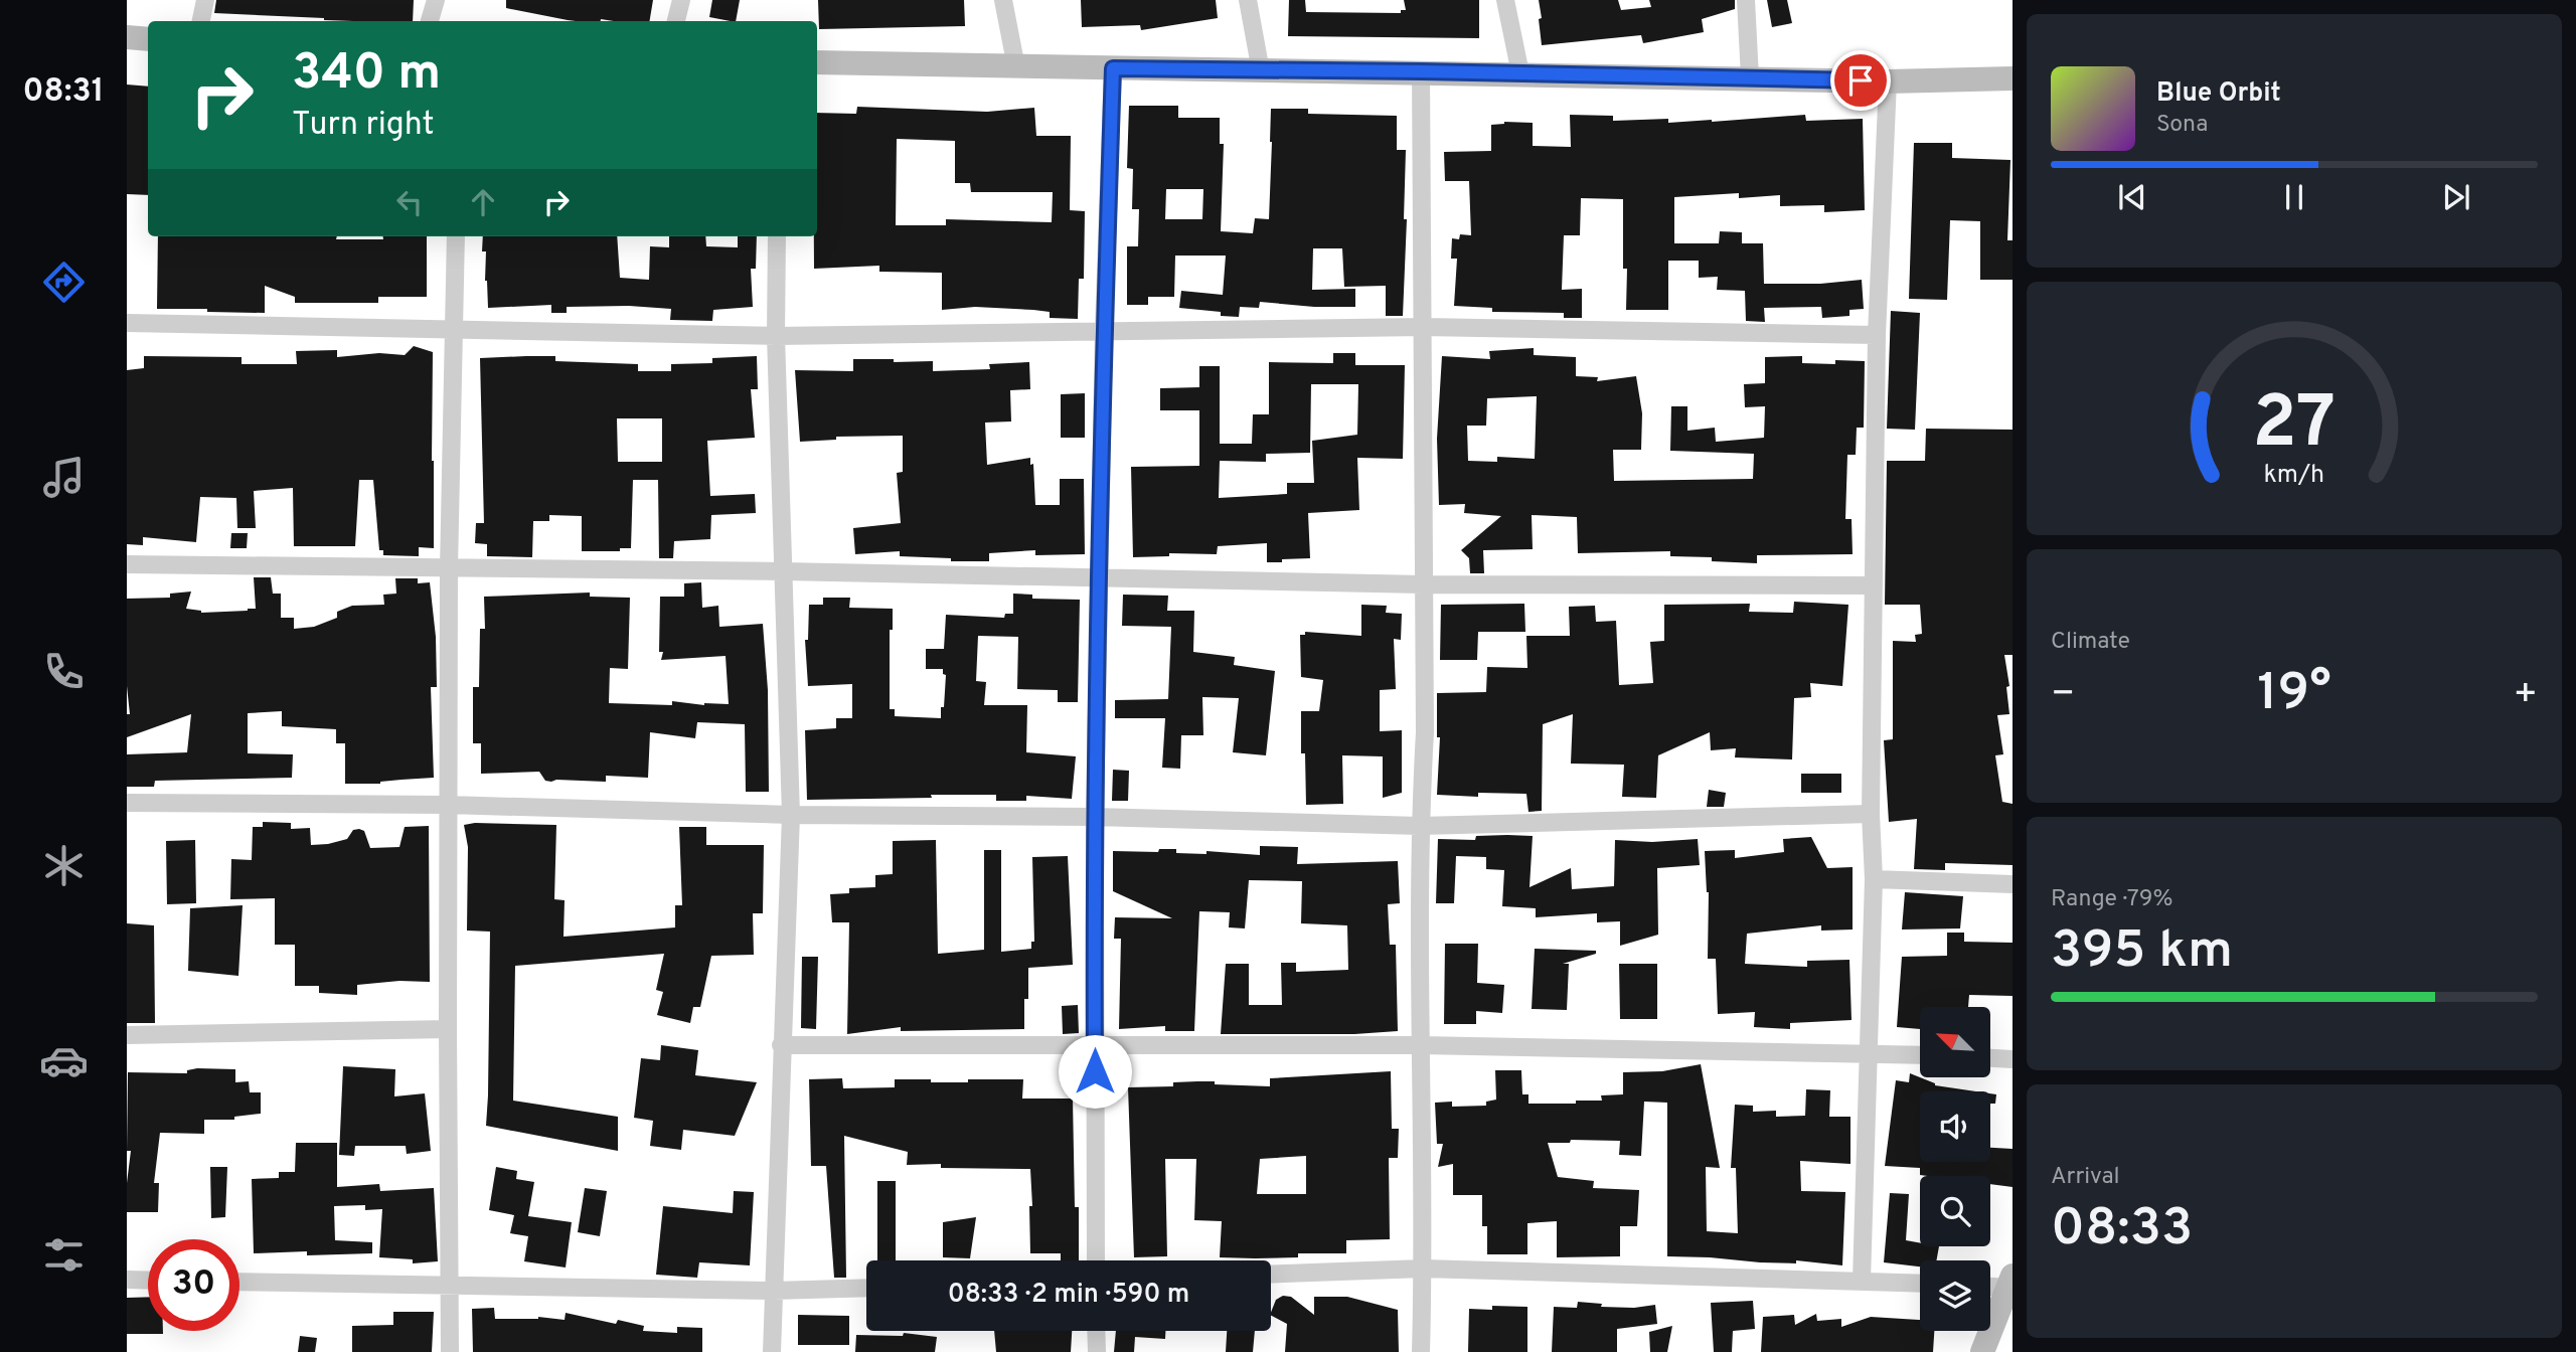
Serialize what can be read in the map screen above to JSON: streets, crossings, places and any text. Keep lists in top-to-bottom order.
{
  "north": "top left",
  "page": {
    "tabs": "08:31",
    "turn": ["340 m", "Turn right"],
    "song": ["Blue Orbit", "Sona"],
    "tile": [
      "Climate",
      ["Range · 79%", "395 km"],
      ["Arrival", "08:33"]
    ],
    "heat": ["−", "19°", "+"],
    "limit": "30",
    "trip": "08:33 · 2 min · 590 m",
    "gauge": ["27", "km/h"]
  }
}
